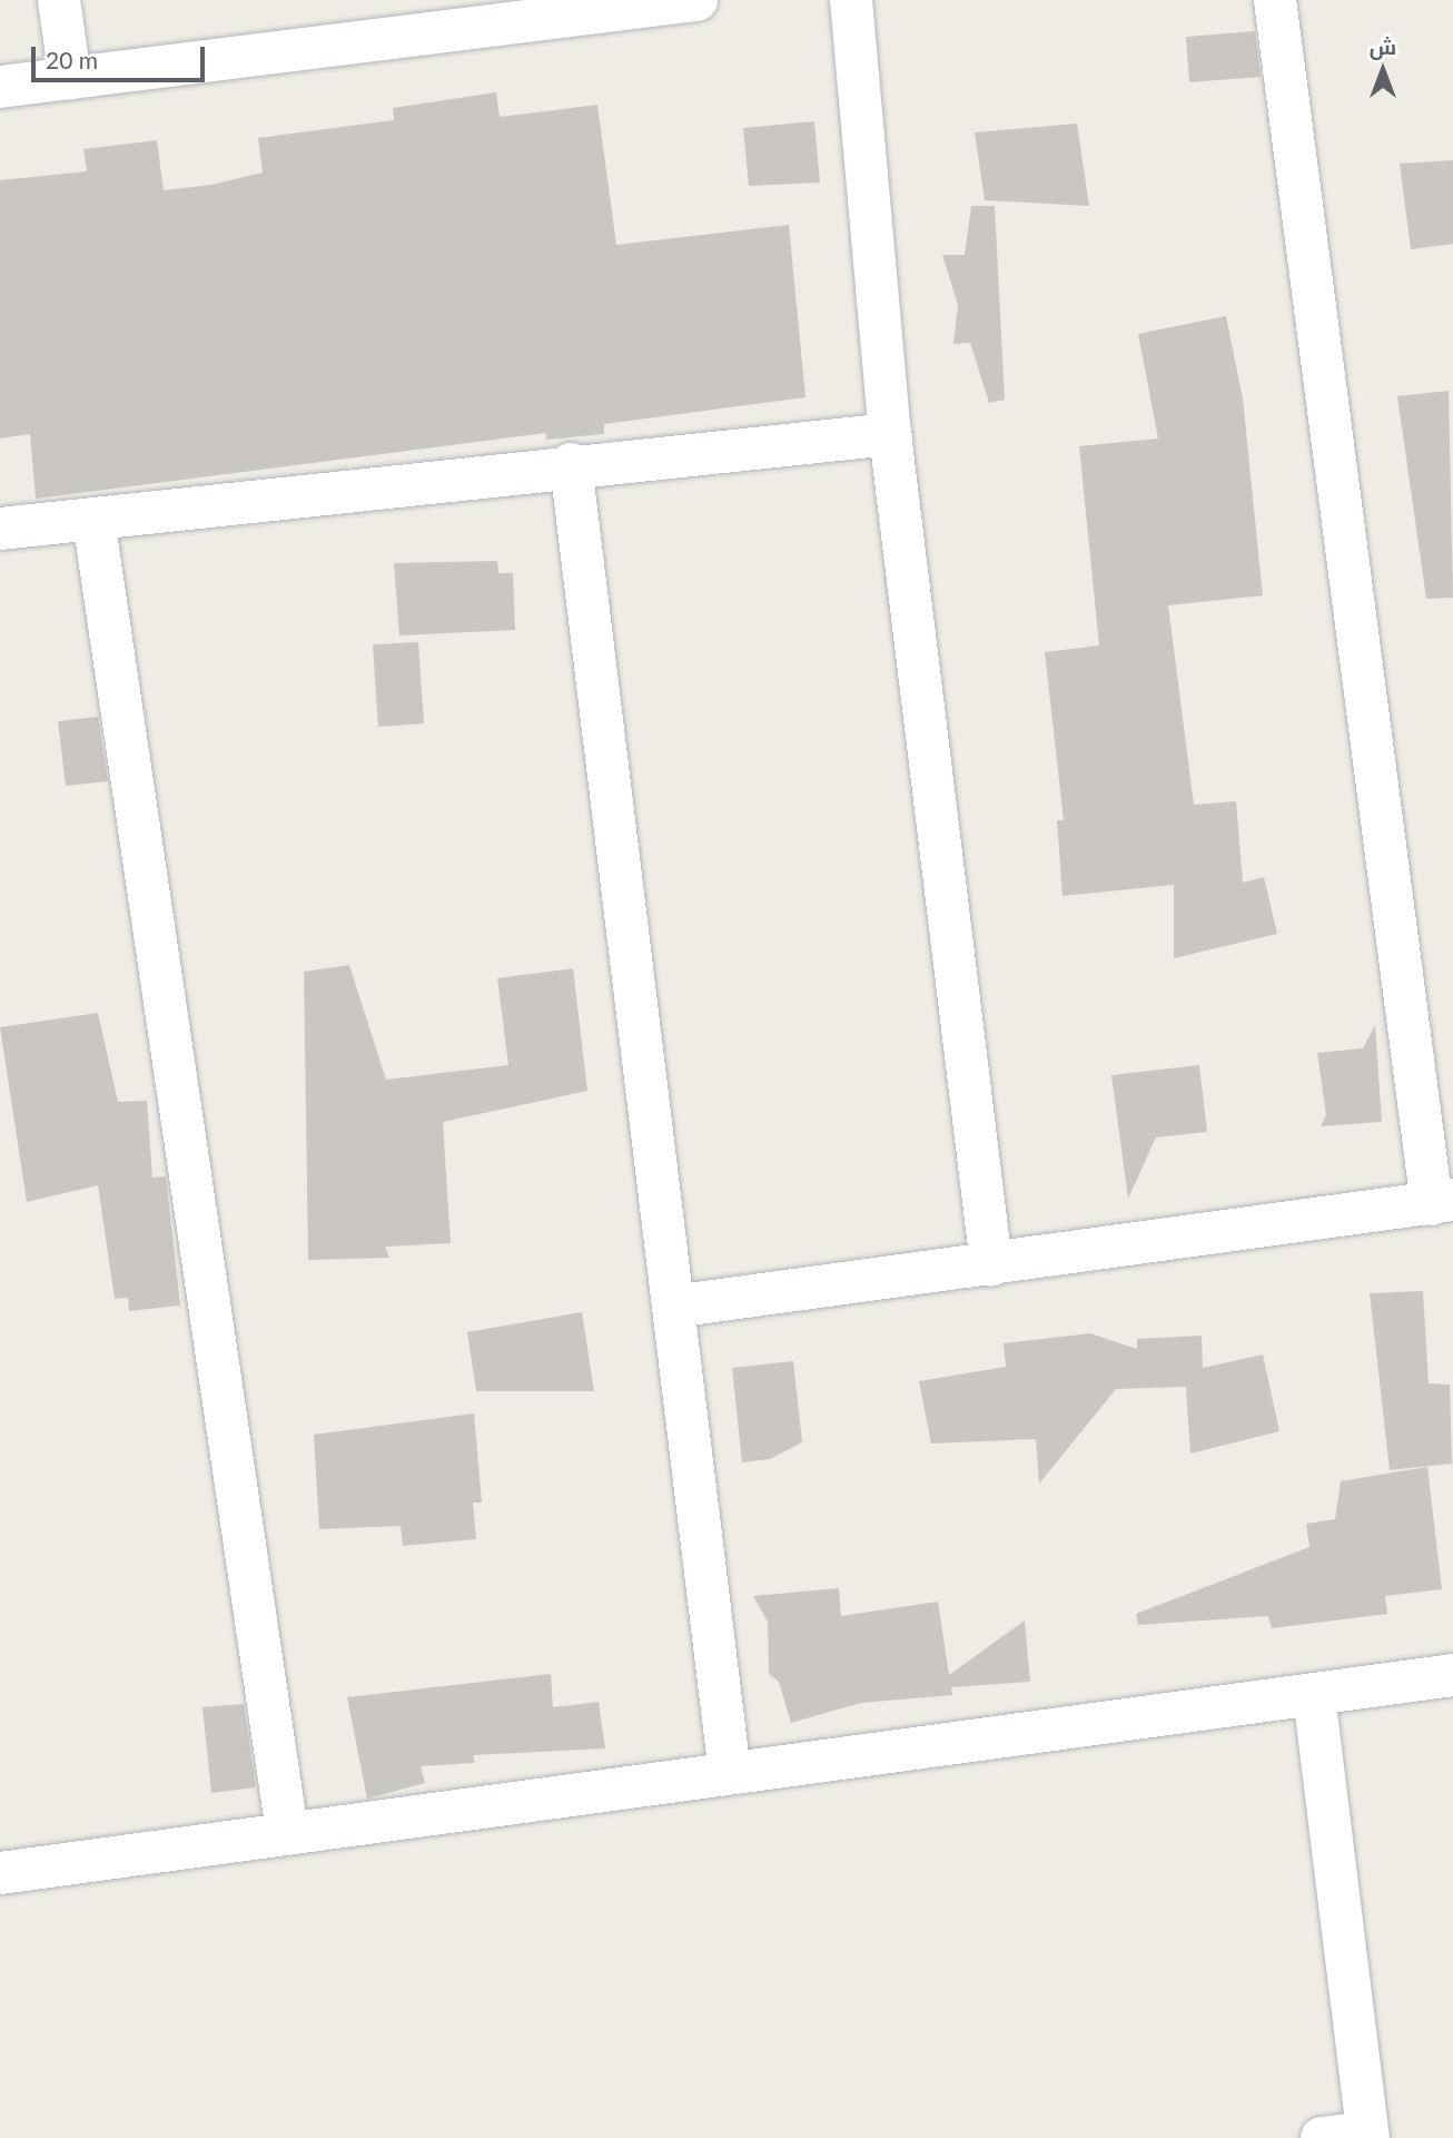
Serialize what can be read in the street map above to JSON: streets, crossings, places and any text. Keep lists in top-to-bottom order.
{
  "scale_bar": "20 m",
  "north": "top"
}
